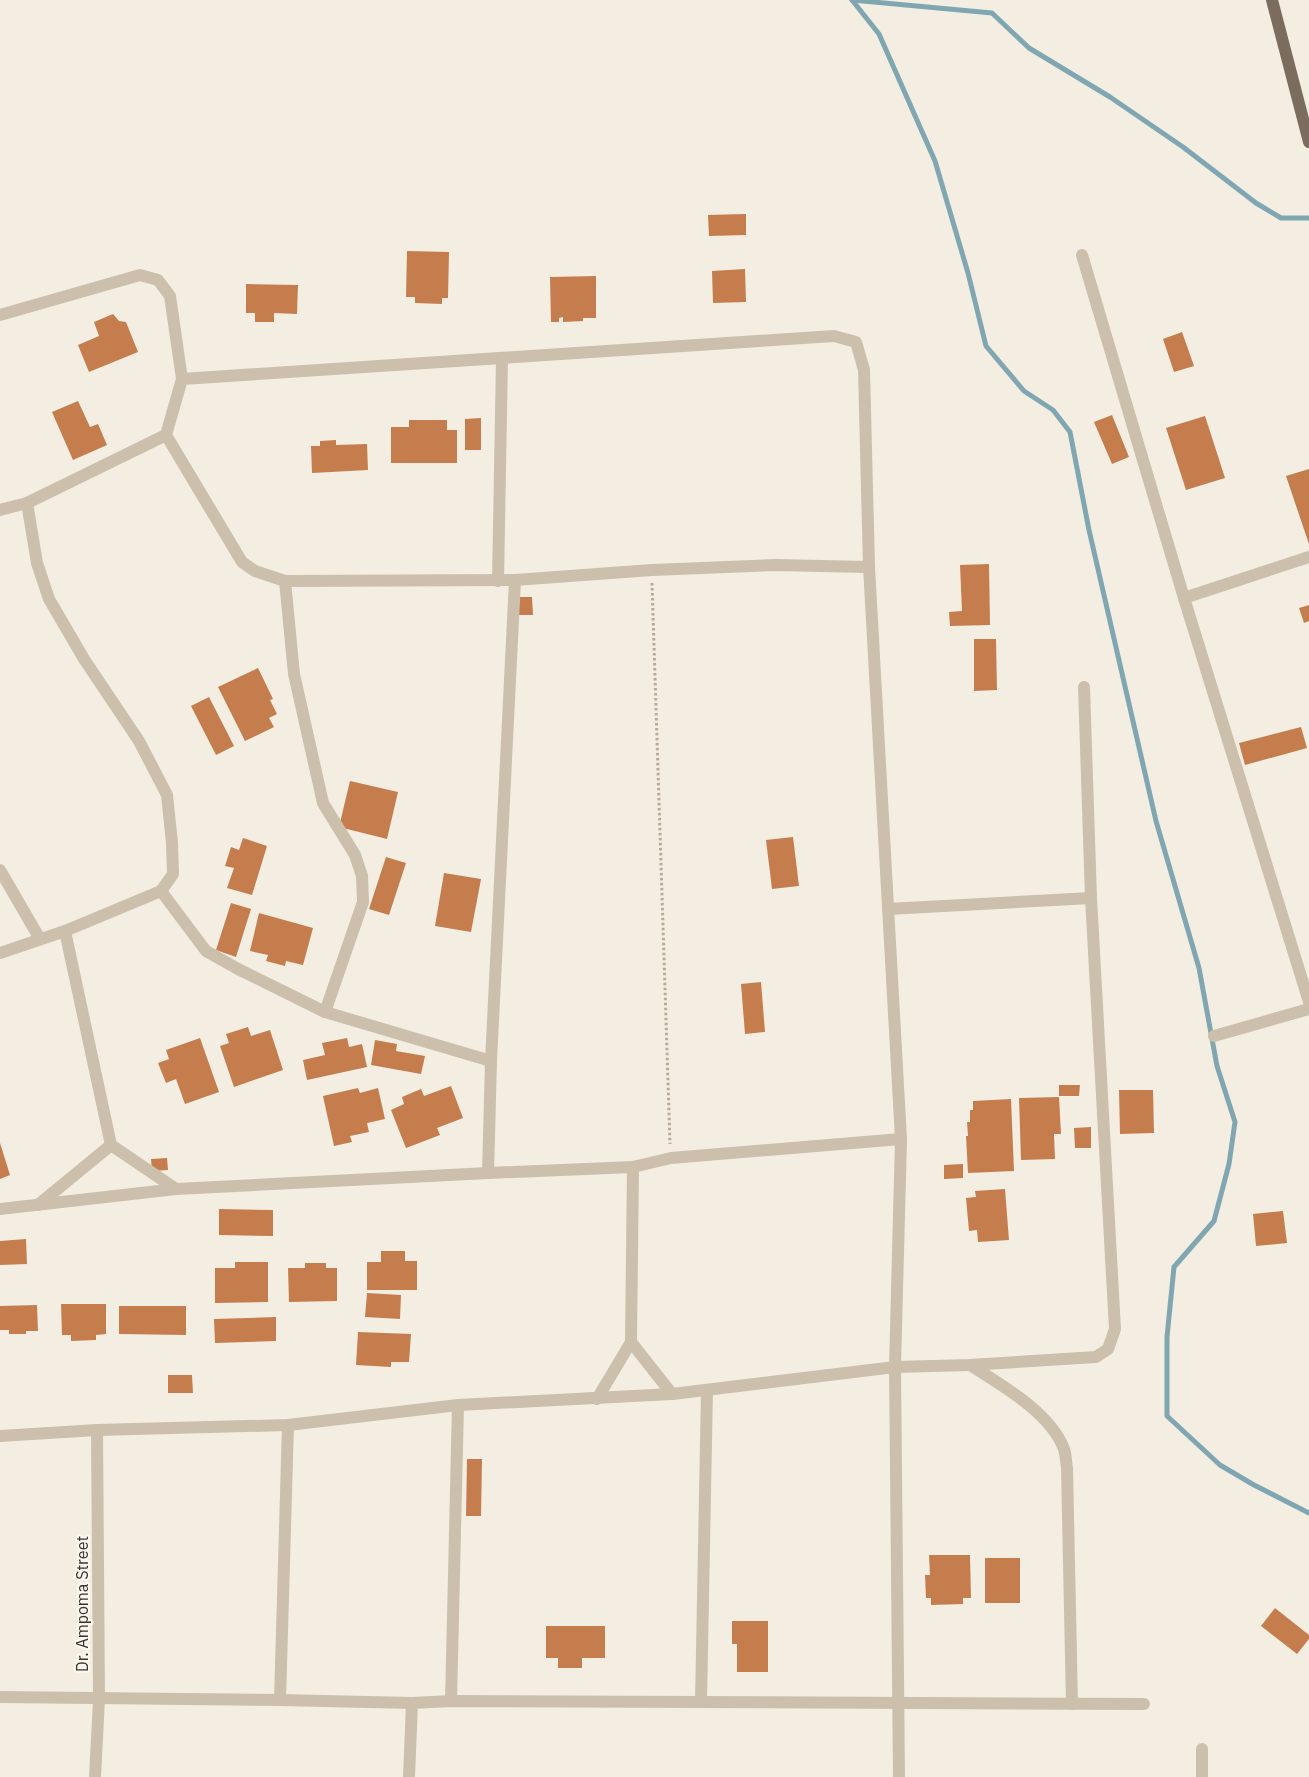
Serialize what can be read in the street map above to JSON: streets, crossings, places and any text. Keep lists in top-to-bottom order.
{
  "streets": {
    "street": ["Dr. Ampoma Street"]
  }
}
